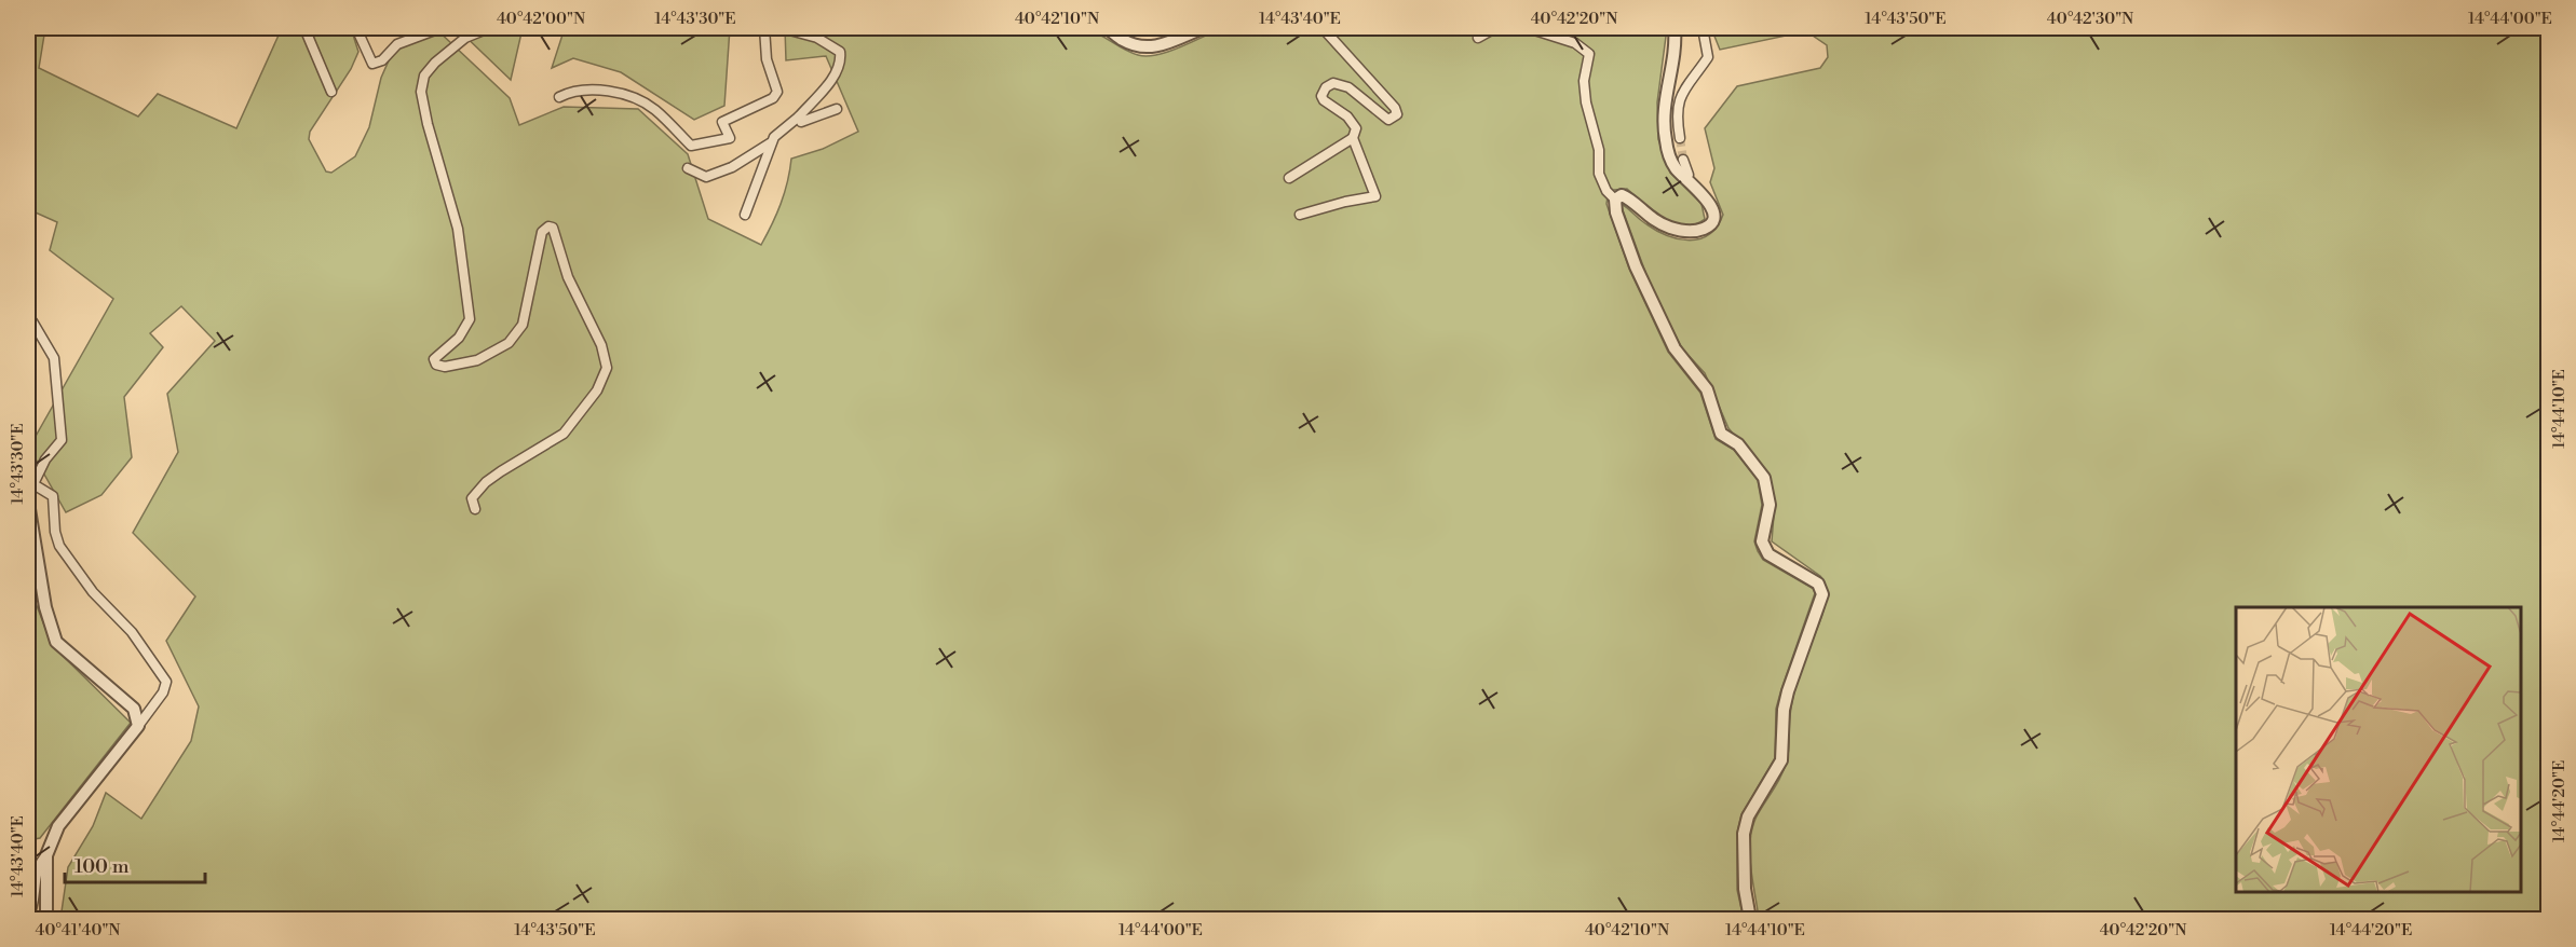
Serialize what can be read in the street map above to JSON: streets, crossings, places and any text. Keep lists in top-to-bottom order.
{
  "scale_bar": "100 m",
  "coordinates": [
    "40°42'00\"N",
    "14°43'30\"E",
    "40°42'10\"N",
    "14°43'40\"E",
    "40°42'20\"N",
    "14°43'50\"E",
    "40°42'30\"N",
    "14°44'00\"E",
    "14°44'10\"E",
    "14°44'20\"E",
    "40°41'40\"N"
  ]
}
